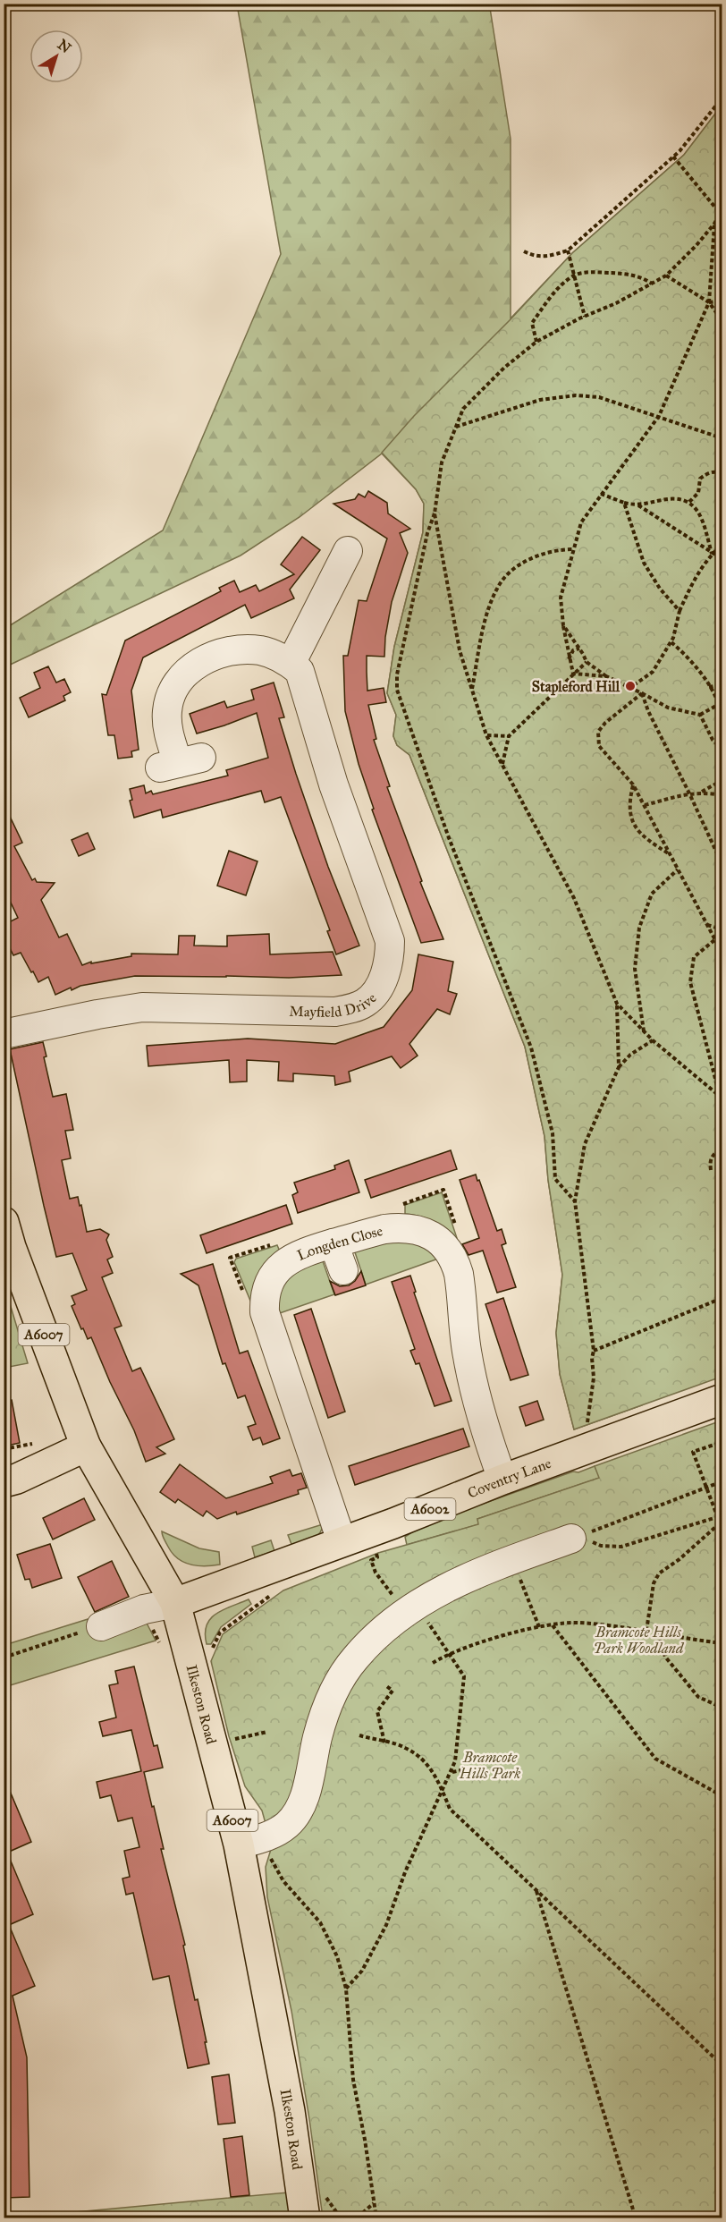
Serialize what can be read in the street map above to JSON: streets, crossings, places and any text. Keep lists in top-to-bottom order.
{
  "streets": {
    "main road": [
      "A6007",
      "Coventry Lane",
      "A6002",
      "Ilkeston Road"
    ],
    "street": ["Mayfield Drive", "Longden Close"]
  },
  "crossings": [
    ["Longden Close", "Coventry Lane"],
    ["Coventry Lane", "Ilkeston Road"]
  ],
  "parks": ["Bramcote Hills Park Woodland", "Bramcote Hills Park"],
  "places": ["Stapleford Hill"],
  "north": "top right"
}
